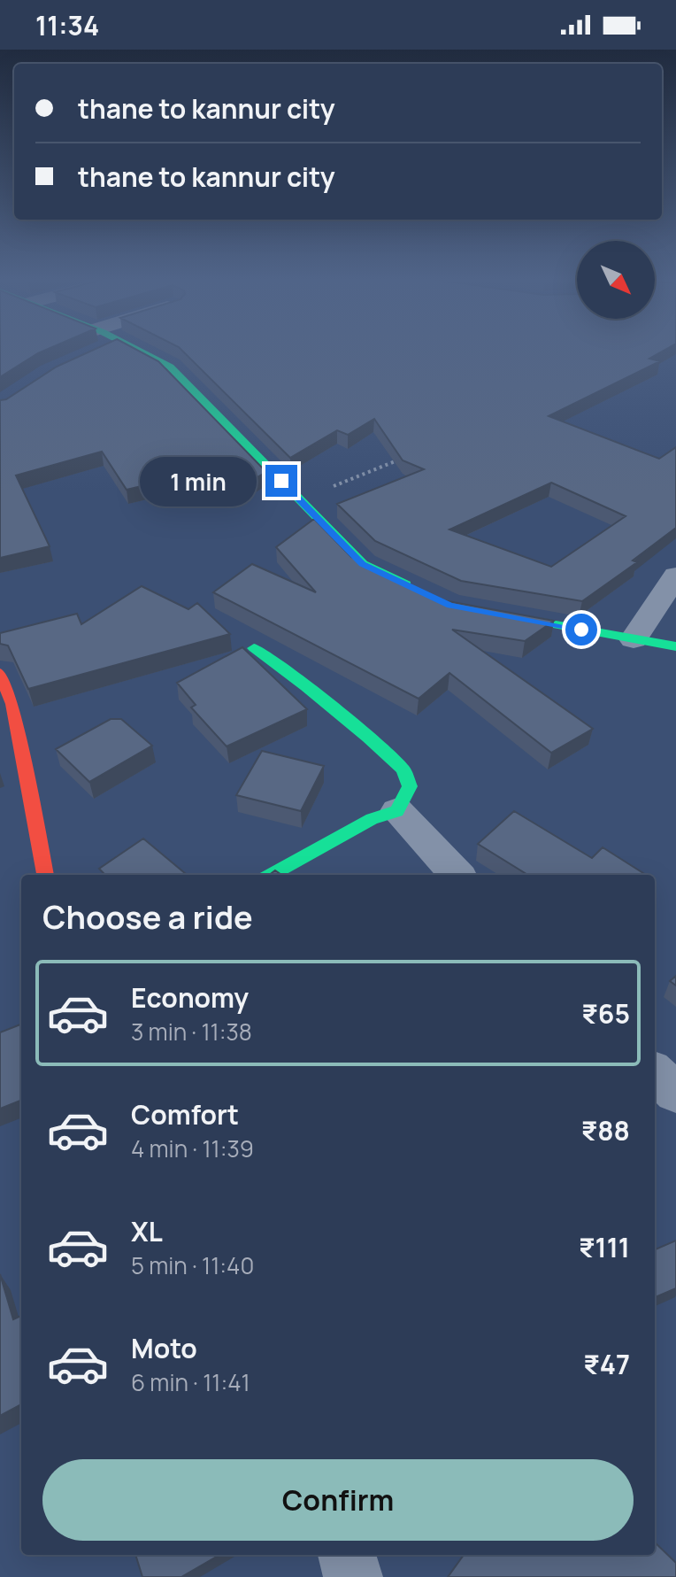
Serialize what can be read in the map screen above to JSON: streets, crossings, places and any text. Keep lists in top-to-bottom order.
{
  "north": "bottom right",
  "page": {
    "status": "11:34",
    "banner": ["thane to kannur city", "thane to kannur city"],
    "bubble": "1 min",
    "heading": "Choose a ride",
    "list": [
      {
        "name": "Economy",
        "note": "3 min · 11:38",
        "value": "₹65"
      },
      {
        "name": "Comfort",
        "note": "4 min · 11:39",
        "value": "₹88"
      },
      {
        "name": "XL",
        "note": "5 min · 11:40",
        "value": "₹111"
      },
      {
        "name": "Moto",
        "note": "6 min · 11:41",
        "value": "₹47"
      }
    ],
    "buttons": "Confirm"
  }
}
